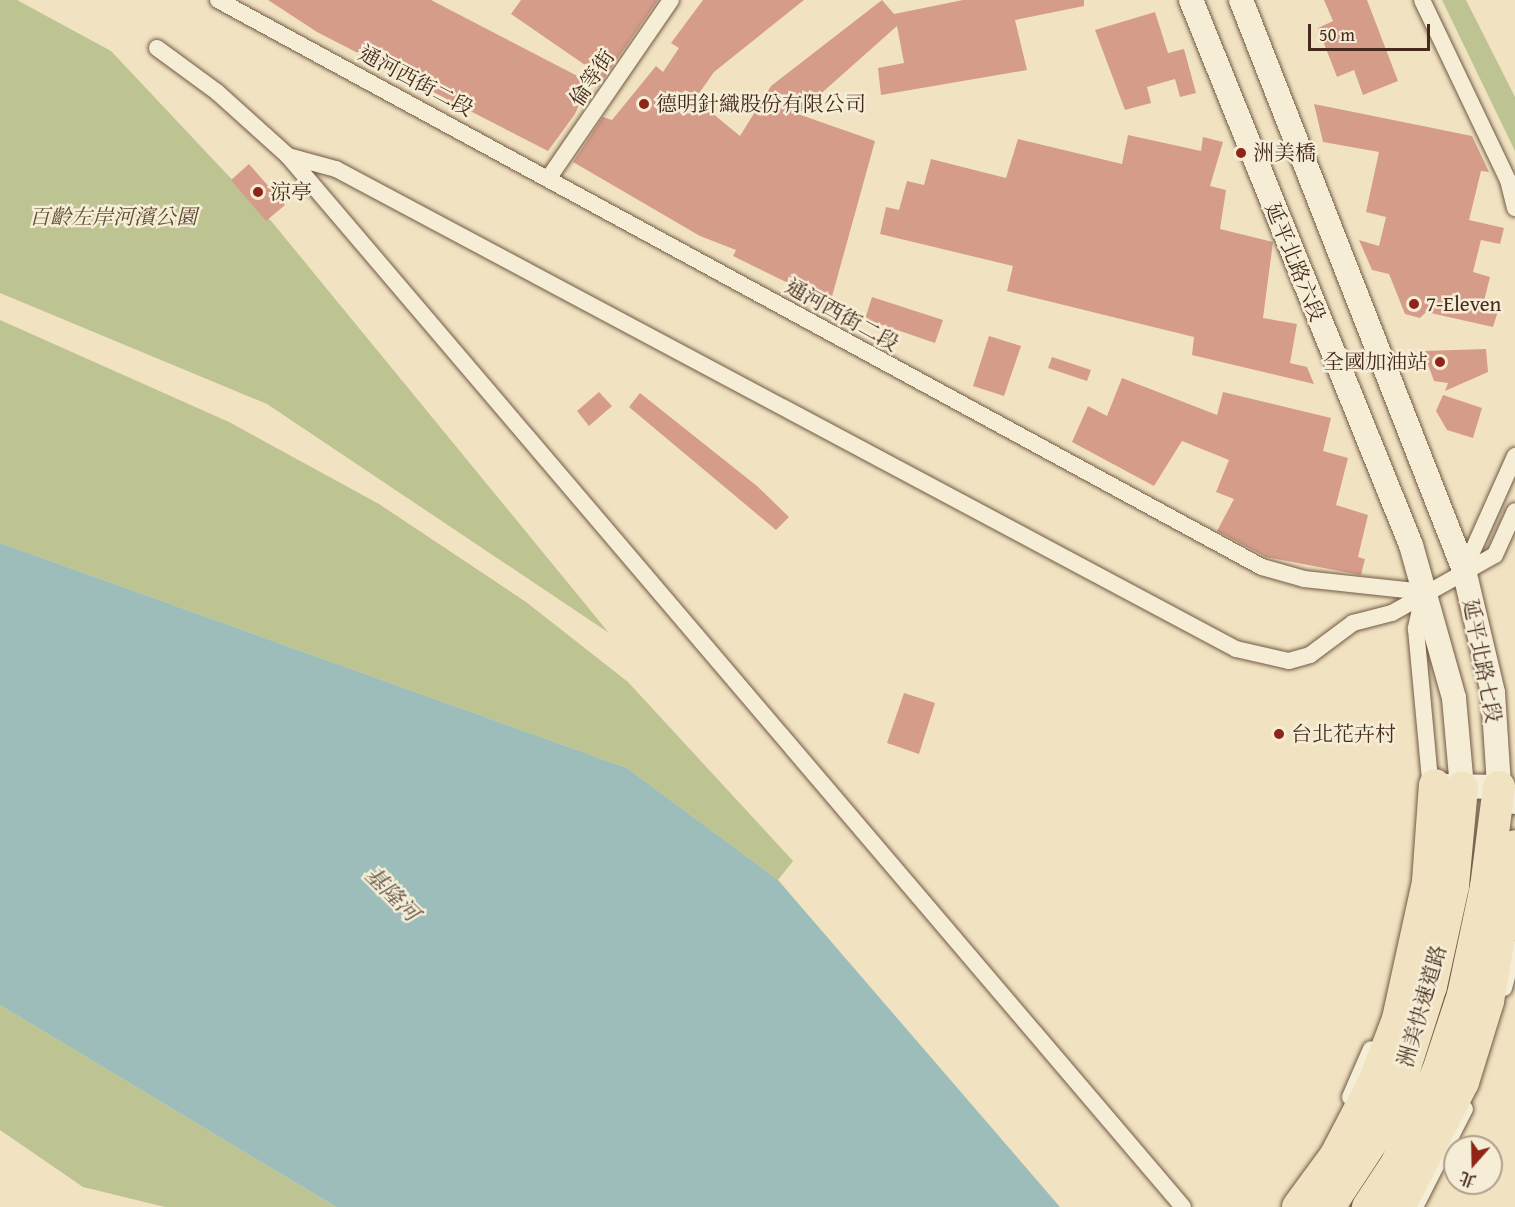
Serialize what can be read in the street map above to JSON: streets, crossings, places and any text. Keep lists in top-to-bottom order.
{
  "streets": {
    "highway": ["洲美快速道路"],
    "main road": ["延平北路六段", "延平北路七段"],
    "street": ["倫等街", "通河西街二段"]
  },
  "crossings": [
    ["倫等街", "通河西街二段"],
    ["通河西街二段", "延平北路六段"],
    ["通河西街二段", "延平北路七段"],
    ["延平北路六段", "延平北路七段"],
    ["延平北路七段", "洲美快速道路"]
  ],
  "water": ["基隆河"],
  "parks": ["百齡左岸河濱公園"],
  "places": [
    "德明針織股份有限公司",
    "洲美橋",
    "涼亭",
    "7-Eleven",
    "全國加油站",
    "台北花卉村"
  ],
  "scale_bar": "50 m",
  "north": "bottom"
}
